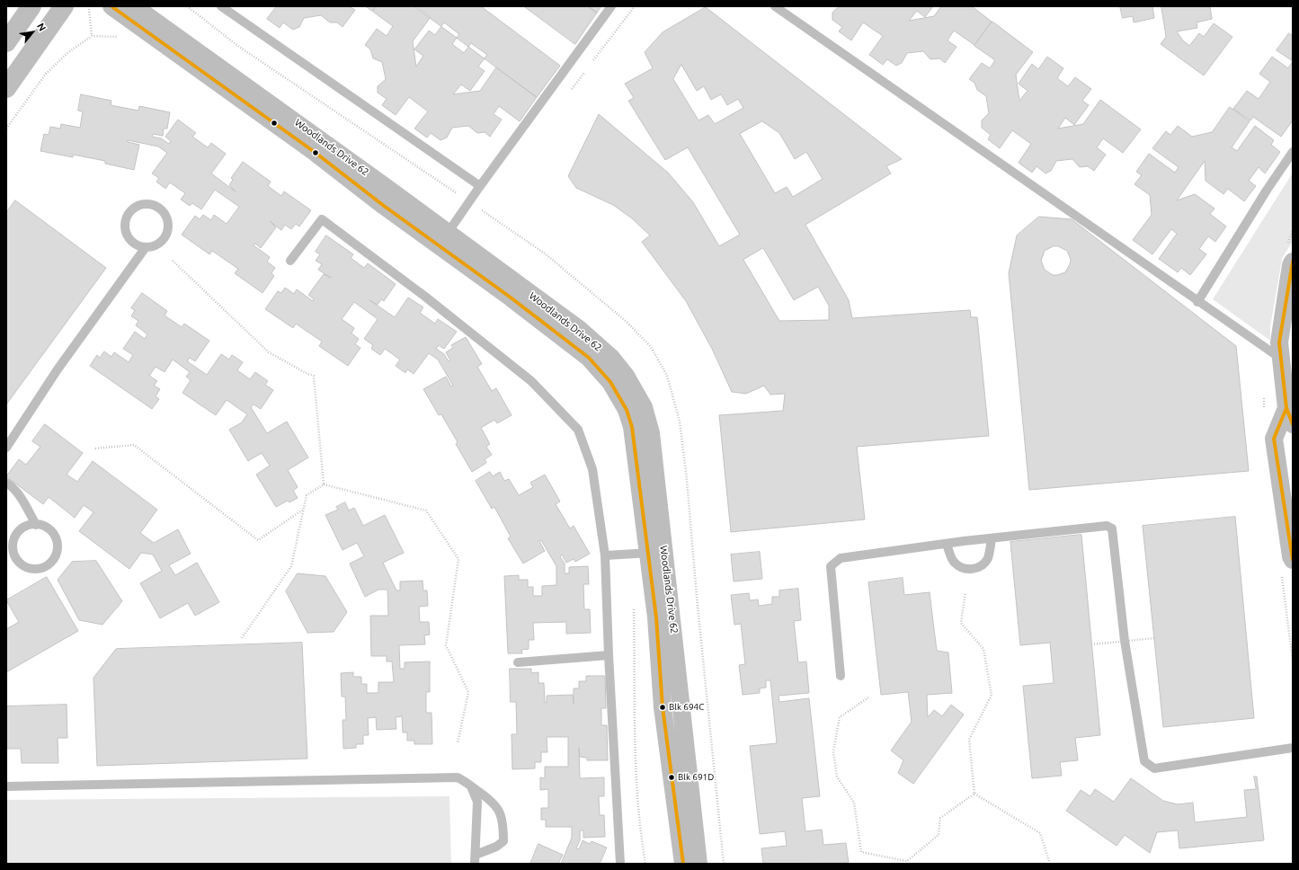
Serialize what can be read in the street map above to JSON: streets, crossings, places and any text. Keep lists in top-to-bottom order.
{
  "streets": {
    "street": ["Woodlands Drive 62"]
  },
  "places": ["Blk 694C", "Blk 691D"],
  "north": "top right"
}
